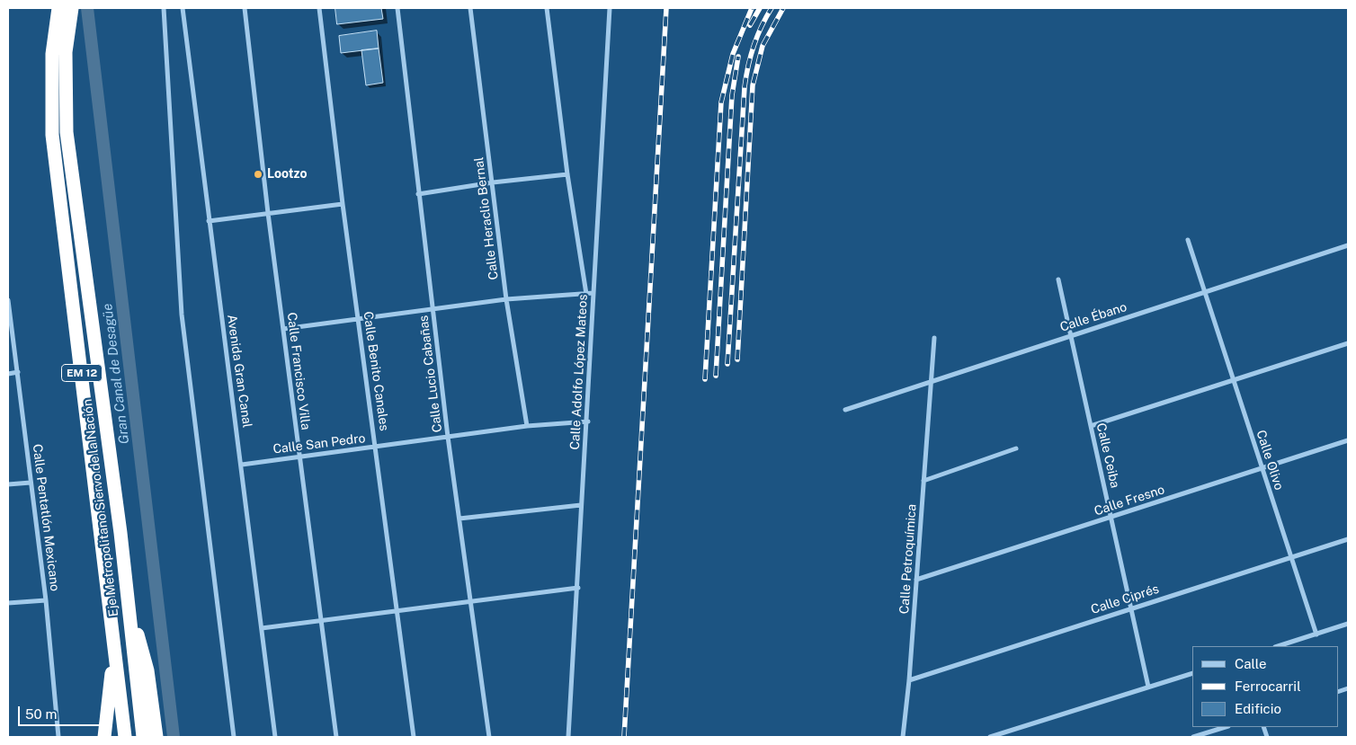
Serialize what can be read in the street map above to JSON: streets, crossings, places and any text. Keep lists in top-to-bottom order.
{
  "streets": {
    "highway": ["EM 12", "Eje Metropolitano Siervo de la Nación"],
    "street": [
      "Calle Heraclio Bernal",
      "Calle Ébano",
      "Avenida Gran Canal",
      "Calle Francisco Villa",
      "Calle Benito Canales",
      "Calle Adolfo López Mateos",
      "Calle Lucio Cabañas",
      "Calle San Pedro",
      "Calle Ceiba",
      "Calle Olivo",
      "Calle Fresno",
      "Calle Pentatlón Mexicano",
      "Calle Petroquímica",
      "Calle Ciprés"
    ]
  },
  "crossings": [
    ["Calle Heraclio Bernal", "Calle San Pedro"],
    ["Calle Ébano", "Calle Ceiba"],
    ["Calle Ébano", "Calle Olivo"],
    ["Calle Ébano", "Calle Petroquímica"],
    ["Avenida Gran Canal", "Calle San Pedro"],
    ["Calle Francisco Villa", "Calle San Pedro"],
    ["Calle Benito Canales", "Calle San Pedro"],
    ["Calle Adolfo López Mateos", "Calle San Pedro"],
    ["Calle Lucio Cabañas", "Calle San Pedro"],
    ["Calle Ceiba", "Calle Fresno"],
    ["Calle Ceiba", "Calle Ciprés"],
    ["Calle Olivo", "Calle Fresno"],
    ["Calle Olivo", "Calle Ciprés"],
    ["Calle Fresno", "Calle Petroquímica"],
    ["Calle Petroquímica", "Calle Ciprés"]
  ],
  "water": ["Gran Canal de Desagüe"],
  "places": ["Lootzo"],
  "legend": ["Calle", "Ferrocarril", "Edificio"],
  "scale_bar": "50 m"
}
